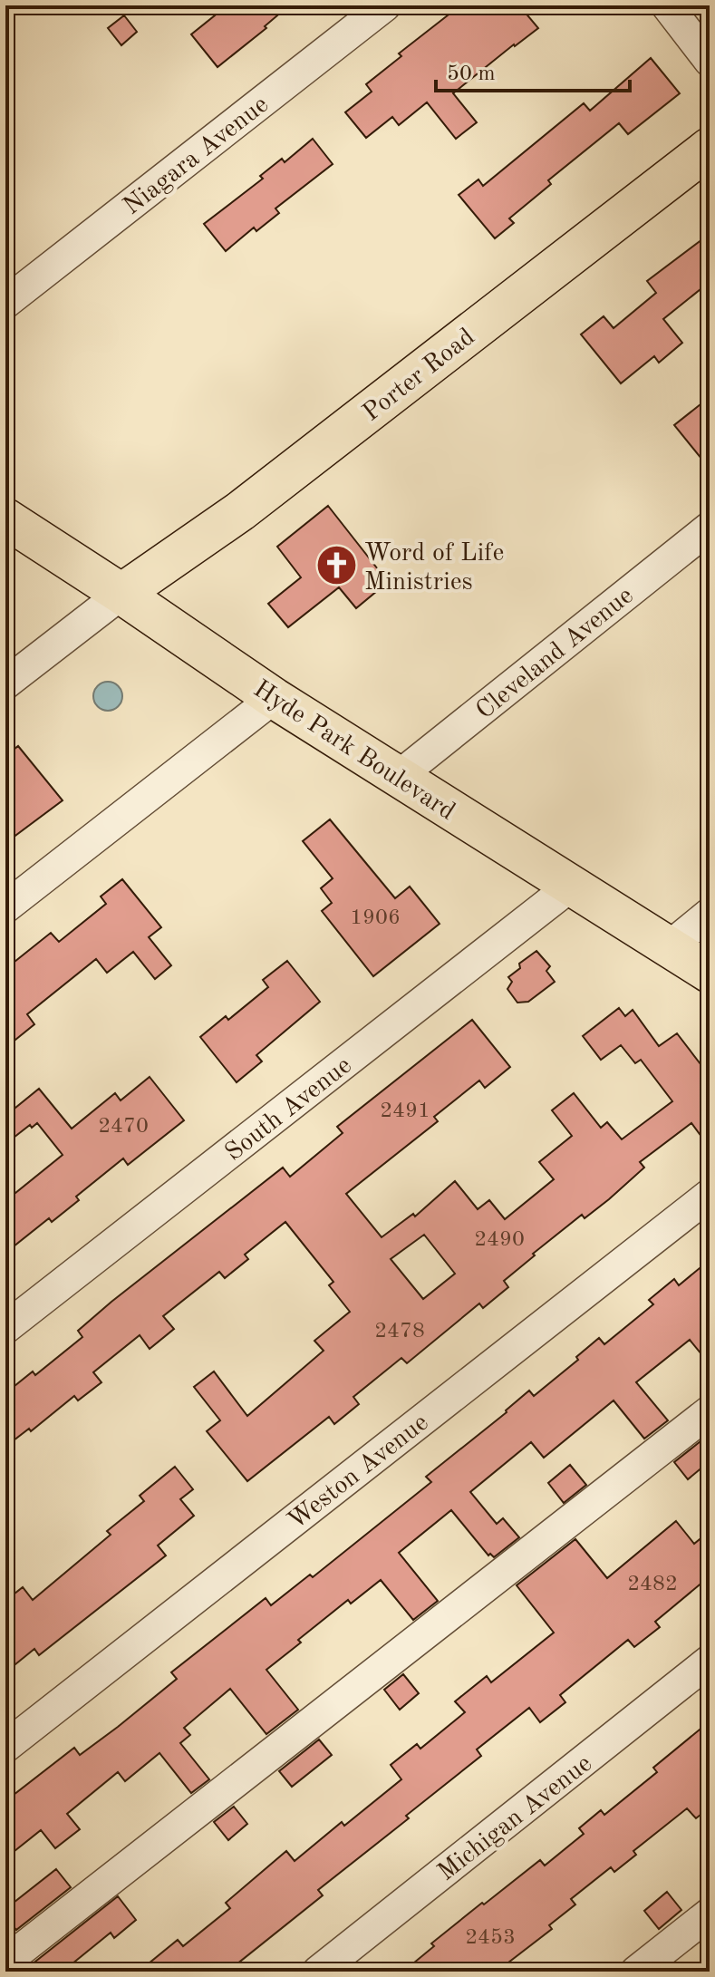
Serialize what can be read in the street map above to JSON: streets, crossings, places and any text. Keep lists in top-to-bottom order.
{
  "streets": {
    "main road": ["Porter Road", "Hyde Park Boulevard"],
    "street": [
      "Niagara Avenue",
      "Cleveland Avenue",
      "South Avenue",
      "Weston Avenue",
      "Michigan Avenue"
    ]
  },
  "crossings": [
    ["Porter Road", "Hyde Park Boulevard"],
    ["Cleveland Avenue", "Hyde Park Boulevard"],
    ["Hyde Park Boulevard", "South Avenue"]
  ],
  "places": {
    "church": ["Word of Life Ministries"]
  },
  "house_numbers": [
    "1906",
    "2491",
    "2470",
    "2490",
    "2478",
    "2482",
    "2453"
  ],
  "scale_bar": "50 m"
}
